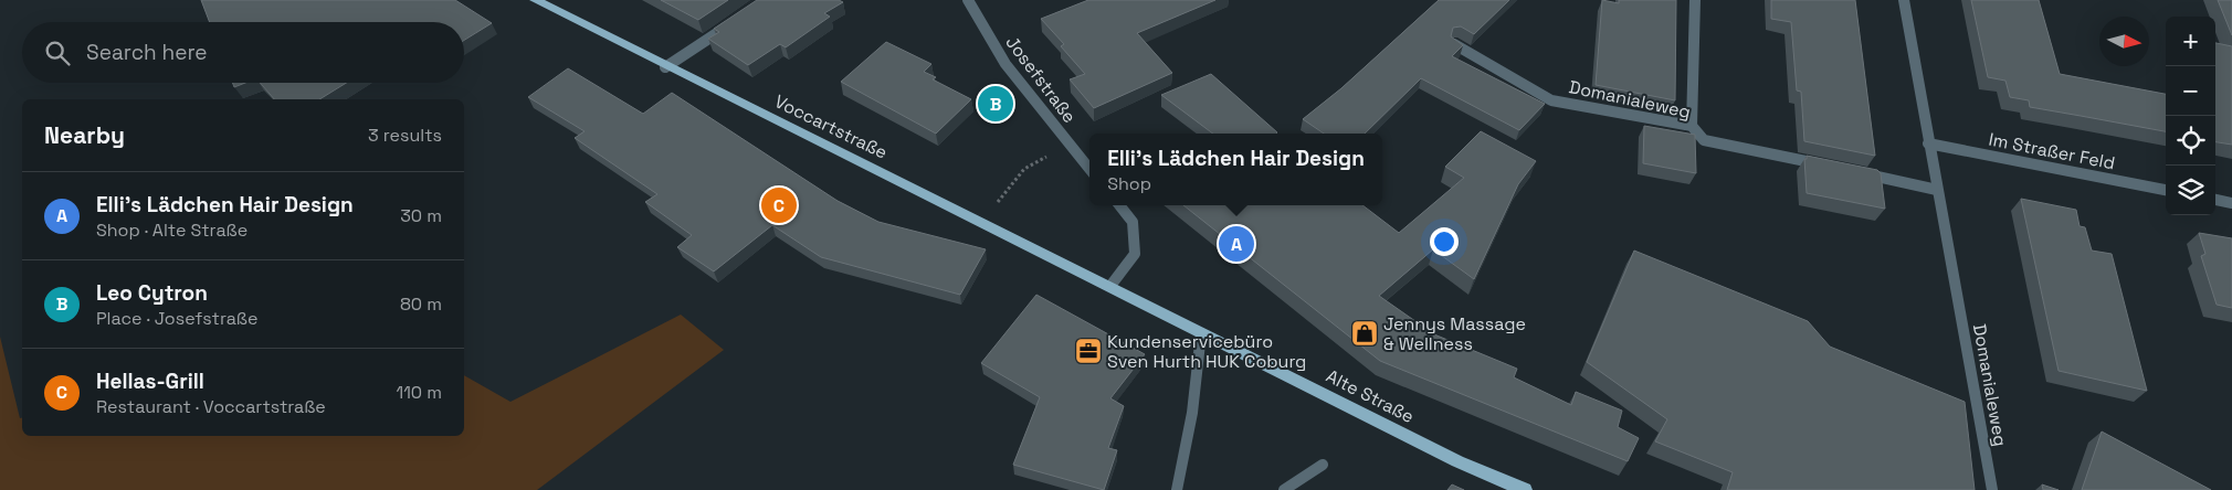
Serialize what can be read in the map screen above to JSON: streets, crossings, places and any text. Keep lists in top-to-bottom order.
{
  "streets": {
    "main road": ["Voccartstraße", "Alte Straße"],
    "street": ["Josefstraße", "Domanialeweg", "Im Straßer Feld"]
  },
  "crossings": [
    ["Domanialeweg", "Im Straßer Feld"],
    ["Voccartstraße", "Alte Straße"]
  ],
  "places": {
    "shop": ["Jennys Massage & Wellness"],
    "office": ["Kundenservicebüro Sven Hurth HUK Coburg"]
  },
  "north": "right",
  "page": {
    "map_buttons": ["+", "−"],
    "search": "Search here",
    "pins": ["B", "C", "A"],
    "heading": ["Nearby", "3 results"],
    "popup": ["Elli's Lädchen Hair Design", "Shop"],
    "list": [
      {
        "mark": "A",
        "name": "Elli's Lädchen Hair Design",
        "note": "Shop · Alte Straße",
        "value": "30 m"
      },
      {
        "mark": "B",
        "name": "Leo Cytron",
        "note": "Place · Josefstraße",
        "value": "80 m"
      },
      {
        "mark": "C",
        "name": "Hellas-Grill",
        "note": "Restaurant · Voccartstraße",
        "value": "110 m"
      }
    ]
  }
}
